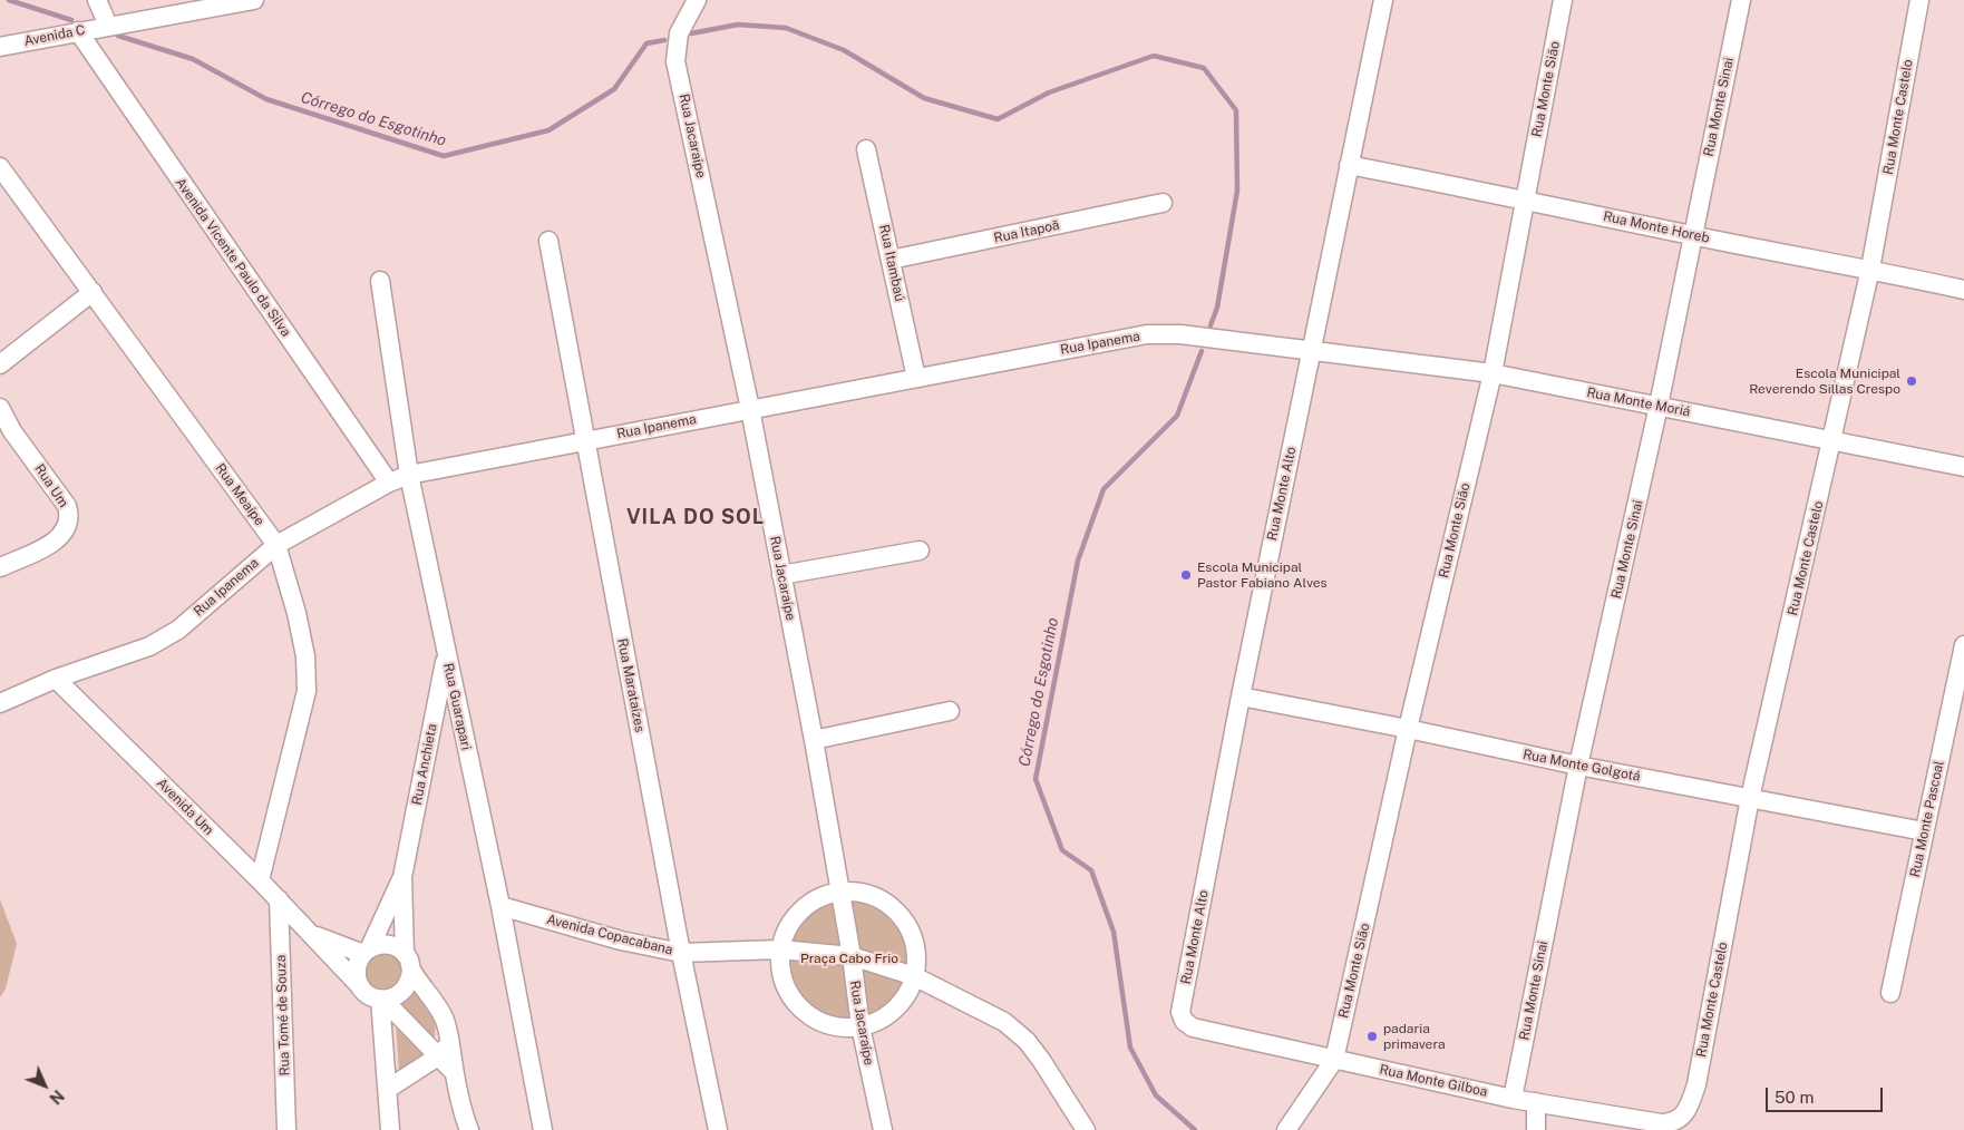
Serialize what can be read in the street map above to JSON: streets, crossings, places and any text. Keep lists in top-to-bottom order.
{
  "streets": {
    "street": [
      "Avenida C",
      "Rua Monte Sião",
      "Rua Monte Sinai",
      "Rua Monte Castelo",
      "Rua Jacaraípe",
      "Rua Monte Horeb",
      "Rua Itapoã",
      "Avenida Vicente Paulo da Silva",
      "Rua Itambaú",
      "Rua Ipanema",
      "Rua Monte Moriá",
      "Rua Um",
      "Rua Monte Alto",
      "Rua Meaípe",
      "Rua Marataízes",
      "Rua Guarapari",
      "Rua Anchieta",
      "Rua Monte Golgotá",
      "Avenida Um",
      "Rua Monte Pascoal",
      "Avenida Copacabana",
      "Rua Tomé de Souza",
      "Rua Monte Gilboa"
    ]
  },
  "crossings": [
    ["Avenida C", "Avenida Vicente Paulo da Silva"],
    ["Rua Monte Sião", "Rua Monte Horeb"],
    ["Rua Monte Sião", "Rua Monte Moriá"],
    ["Rua Monte Sião", "Rua Monte Golgotá"],
    ["Rua Monte Sião", "Rua Monte Gilboa"],
    ["Rua Monte Sinai", "Rua Monte Horeb"],
    ["Rua Monte Sinai", "Rua Monte Moriá"],
    ["Rua Monte Sinai", "Rua Monte Golgotá"],
    ["Rua Monte Sinai", "Rua Monte Gilboa"],
    ["Rua Monte Castelo", "Rua Monte Horeb"],
    ["Rua Monte Castelo", "Rua Monte Moriá"],
    ["Rua Monte Castelo", "Rua Monte Golgotá"],
    ["Rua Monte Castelo", "Rua Monte Gilboa"],
    ["Rua Jacaraípe", "Rua Ipanema"],
    ["Rua Jacaraípe", "Avenida Copacabana"],
    ["Rua Monte Horeb", "Rua Monte Alto"],
    ["Rua Itapoã", "Rua Itambaú"],
    ["Avenida Vicente Paulo da Silva", "Rua Ipanema"],
    ["Rua Itambaú", "Rua Ipanema"],
    ["Rua Ipanema", "Rua Monte Moriá"],
    ["Rua Ipanema", "Rua Monte Alto"],
    ["Rua Ipanema", "Rua Meaípe"],
    ["Rua Ipanema", "Rua Marataízes"],
    ["Rua Ipanema", "Rua Guarapari"],
    ["Rua Ipanema", "Avenida Um"],
    ["Rua Monte Moriá", "Rua Monte Alto"],
    ["Rua Monte Alto", "Rua Monte Golgotá"],
    ["Rua Monte Alto", "Rua Monte Gilboa"],
    ["Rua Meaípe", "Avenida Um"],
    ["Rua Marataízes", "Avenida Copacabana"],
    ["Rua Guarapari", "Rua Anchieta"],
    ["Rua Guarapari", "Avenida Copacabana"],
    ["Rua Anchieta", "Avenida Um"],
    ["Rua Monte Golgotá", "Rua Monte Pascoal"],
    ["Avenida Um", "Rua Tomé de Souza"]
  ],
  "districts": ["VILA DO SOL"],
  "water": ["Córrego do Esgotinho"],
  "parks": ["Praça Cabo Frio"],
  "places": ["Escola Municipal Reverendo Sillas Crespo", "Escola Municipal Pastor Fabiano Alves", "padaria primavera"],
  "scale_bar": "50 m",
  "north": "bottom right"
}
